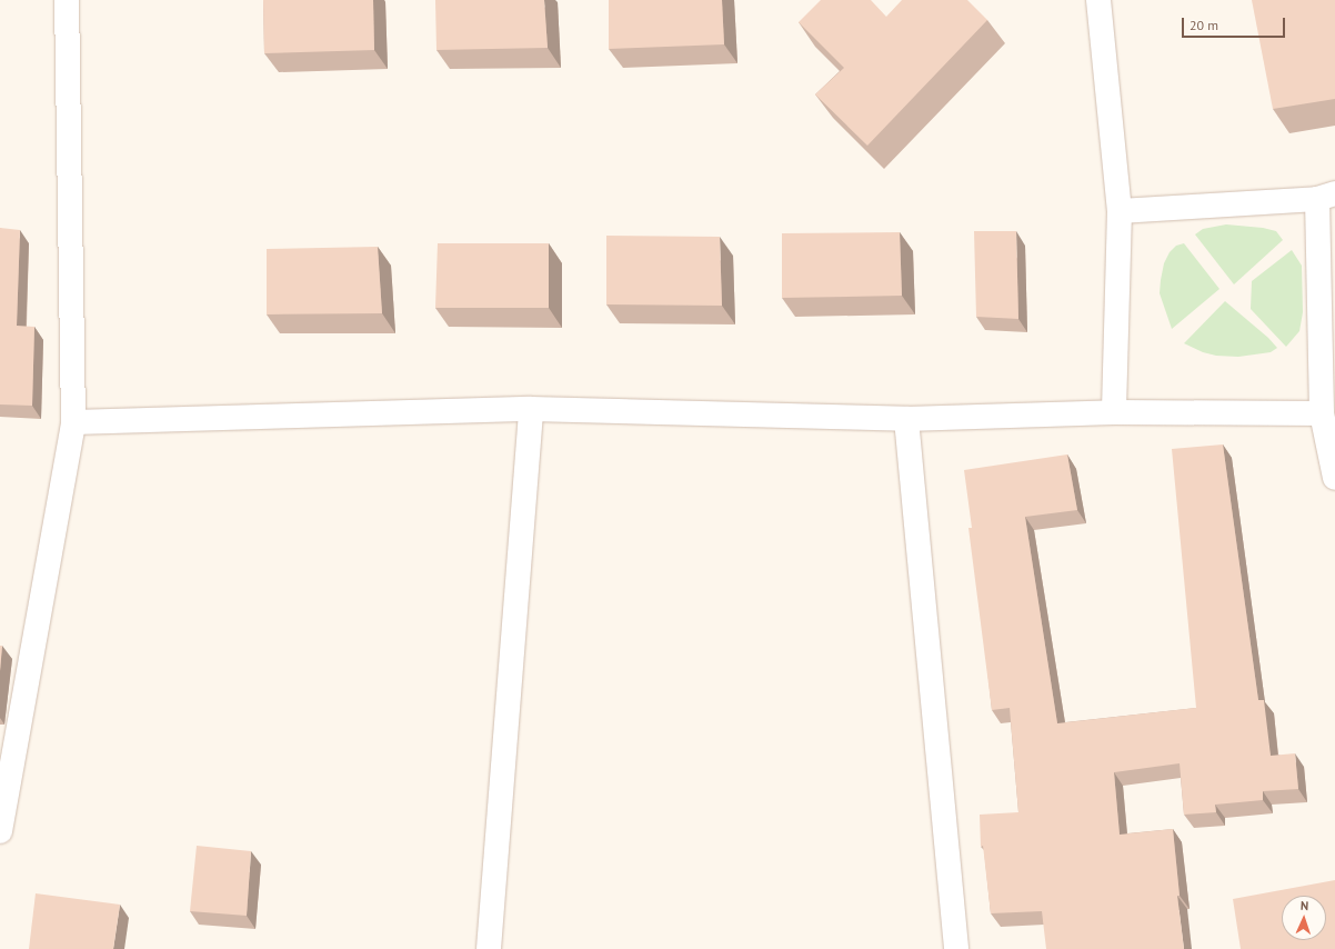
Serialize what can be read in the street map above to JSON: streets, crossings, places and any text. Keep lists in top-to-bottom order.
{
  "scale_bar": "20 m",
  "north": "top"
}
